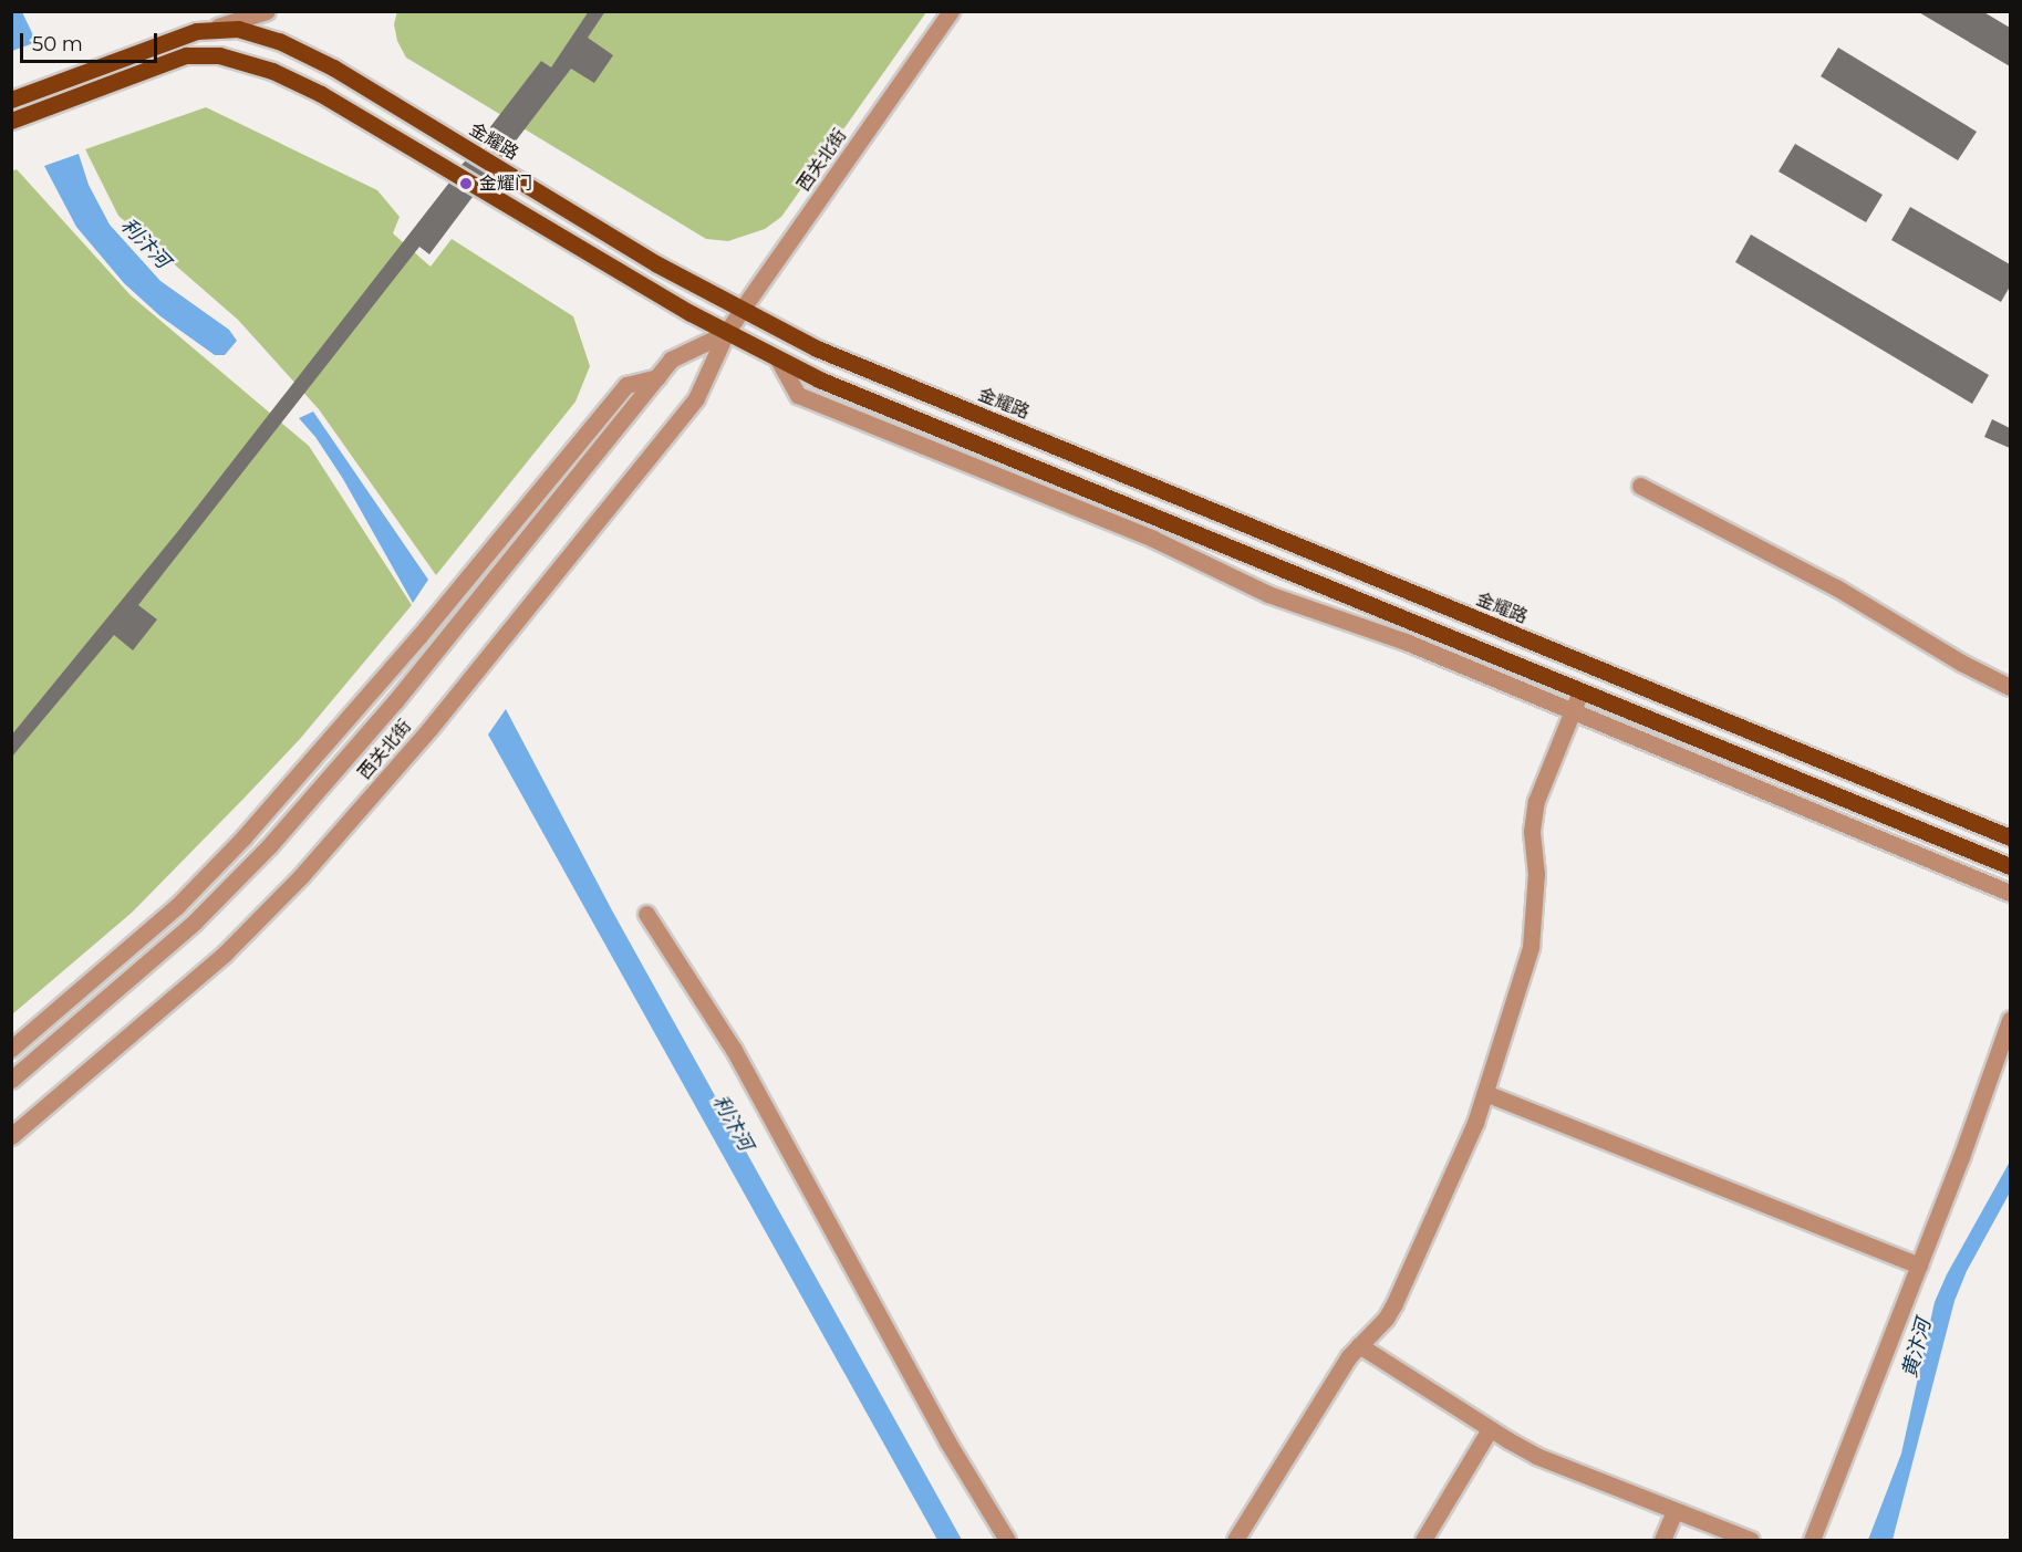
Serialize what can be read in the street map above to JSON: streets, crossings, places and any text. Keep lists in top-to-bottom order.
{
  "streets": {
    "main road": ["金耀路"],
    "street": ["西关北街"]
  },
  "crossings": [
    ["金耀路", "西关北街"]
  ],
  "water": ["利汴河", "黄汴河"],
  "places": ["金耀门"],
  "scale_bar": "50 m"
}
